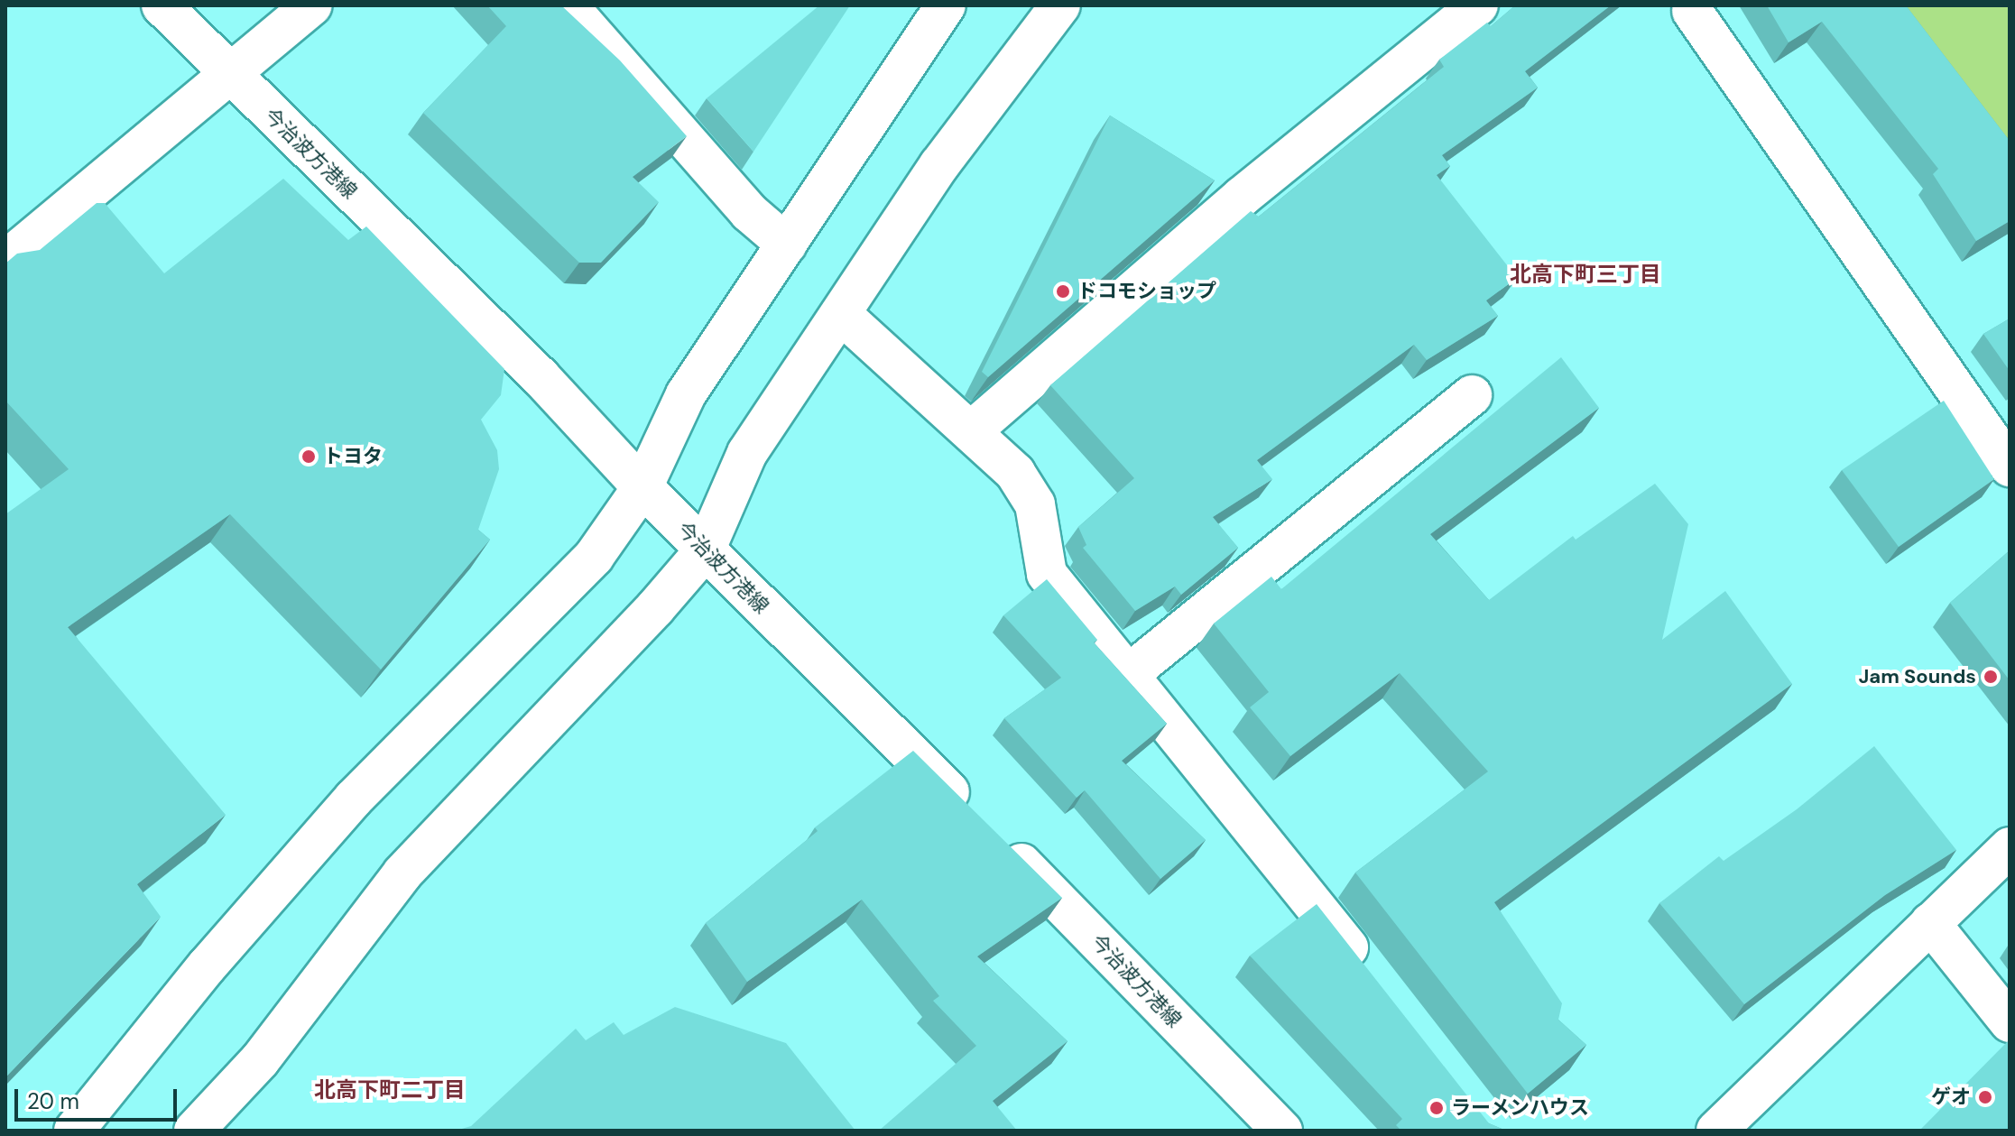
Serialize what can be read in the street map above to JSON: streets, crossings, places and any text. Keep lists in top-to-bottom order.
{
  "streets": {
    "street": ["今治波方港線"]
  },
  "districts": ["北高下町三丁目", "北高下町二丁目"],
  "places": [
    "ドコモショップ",
    "トヨタ",
    "Jam Sounds",
    "ゲオ",
    "ラーメンハウス"
  ],
  "scale_bar": "20 m"
}
